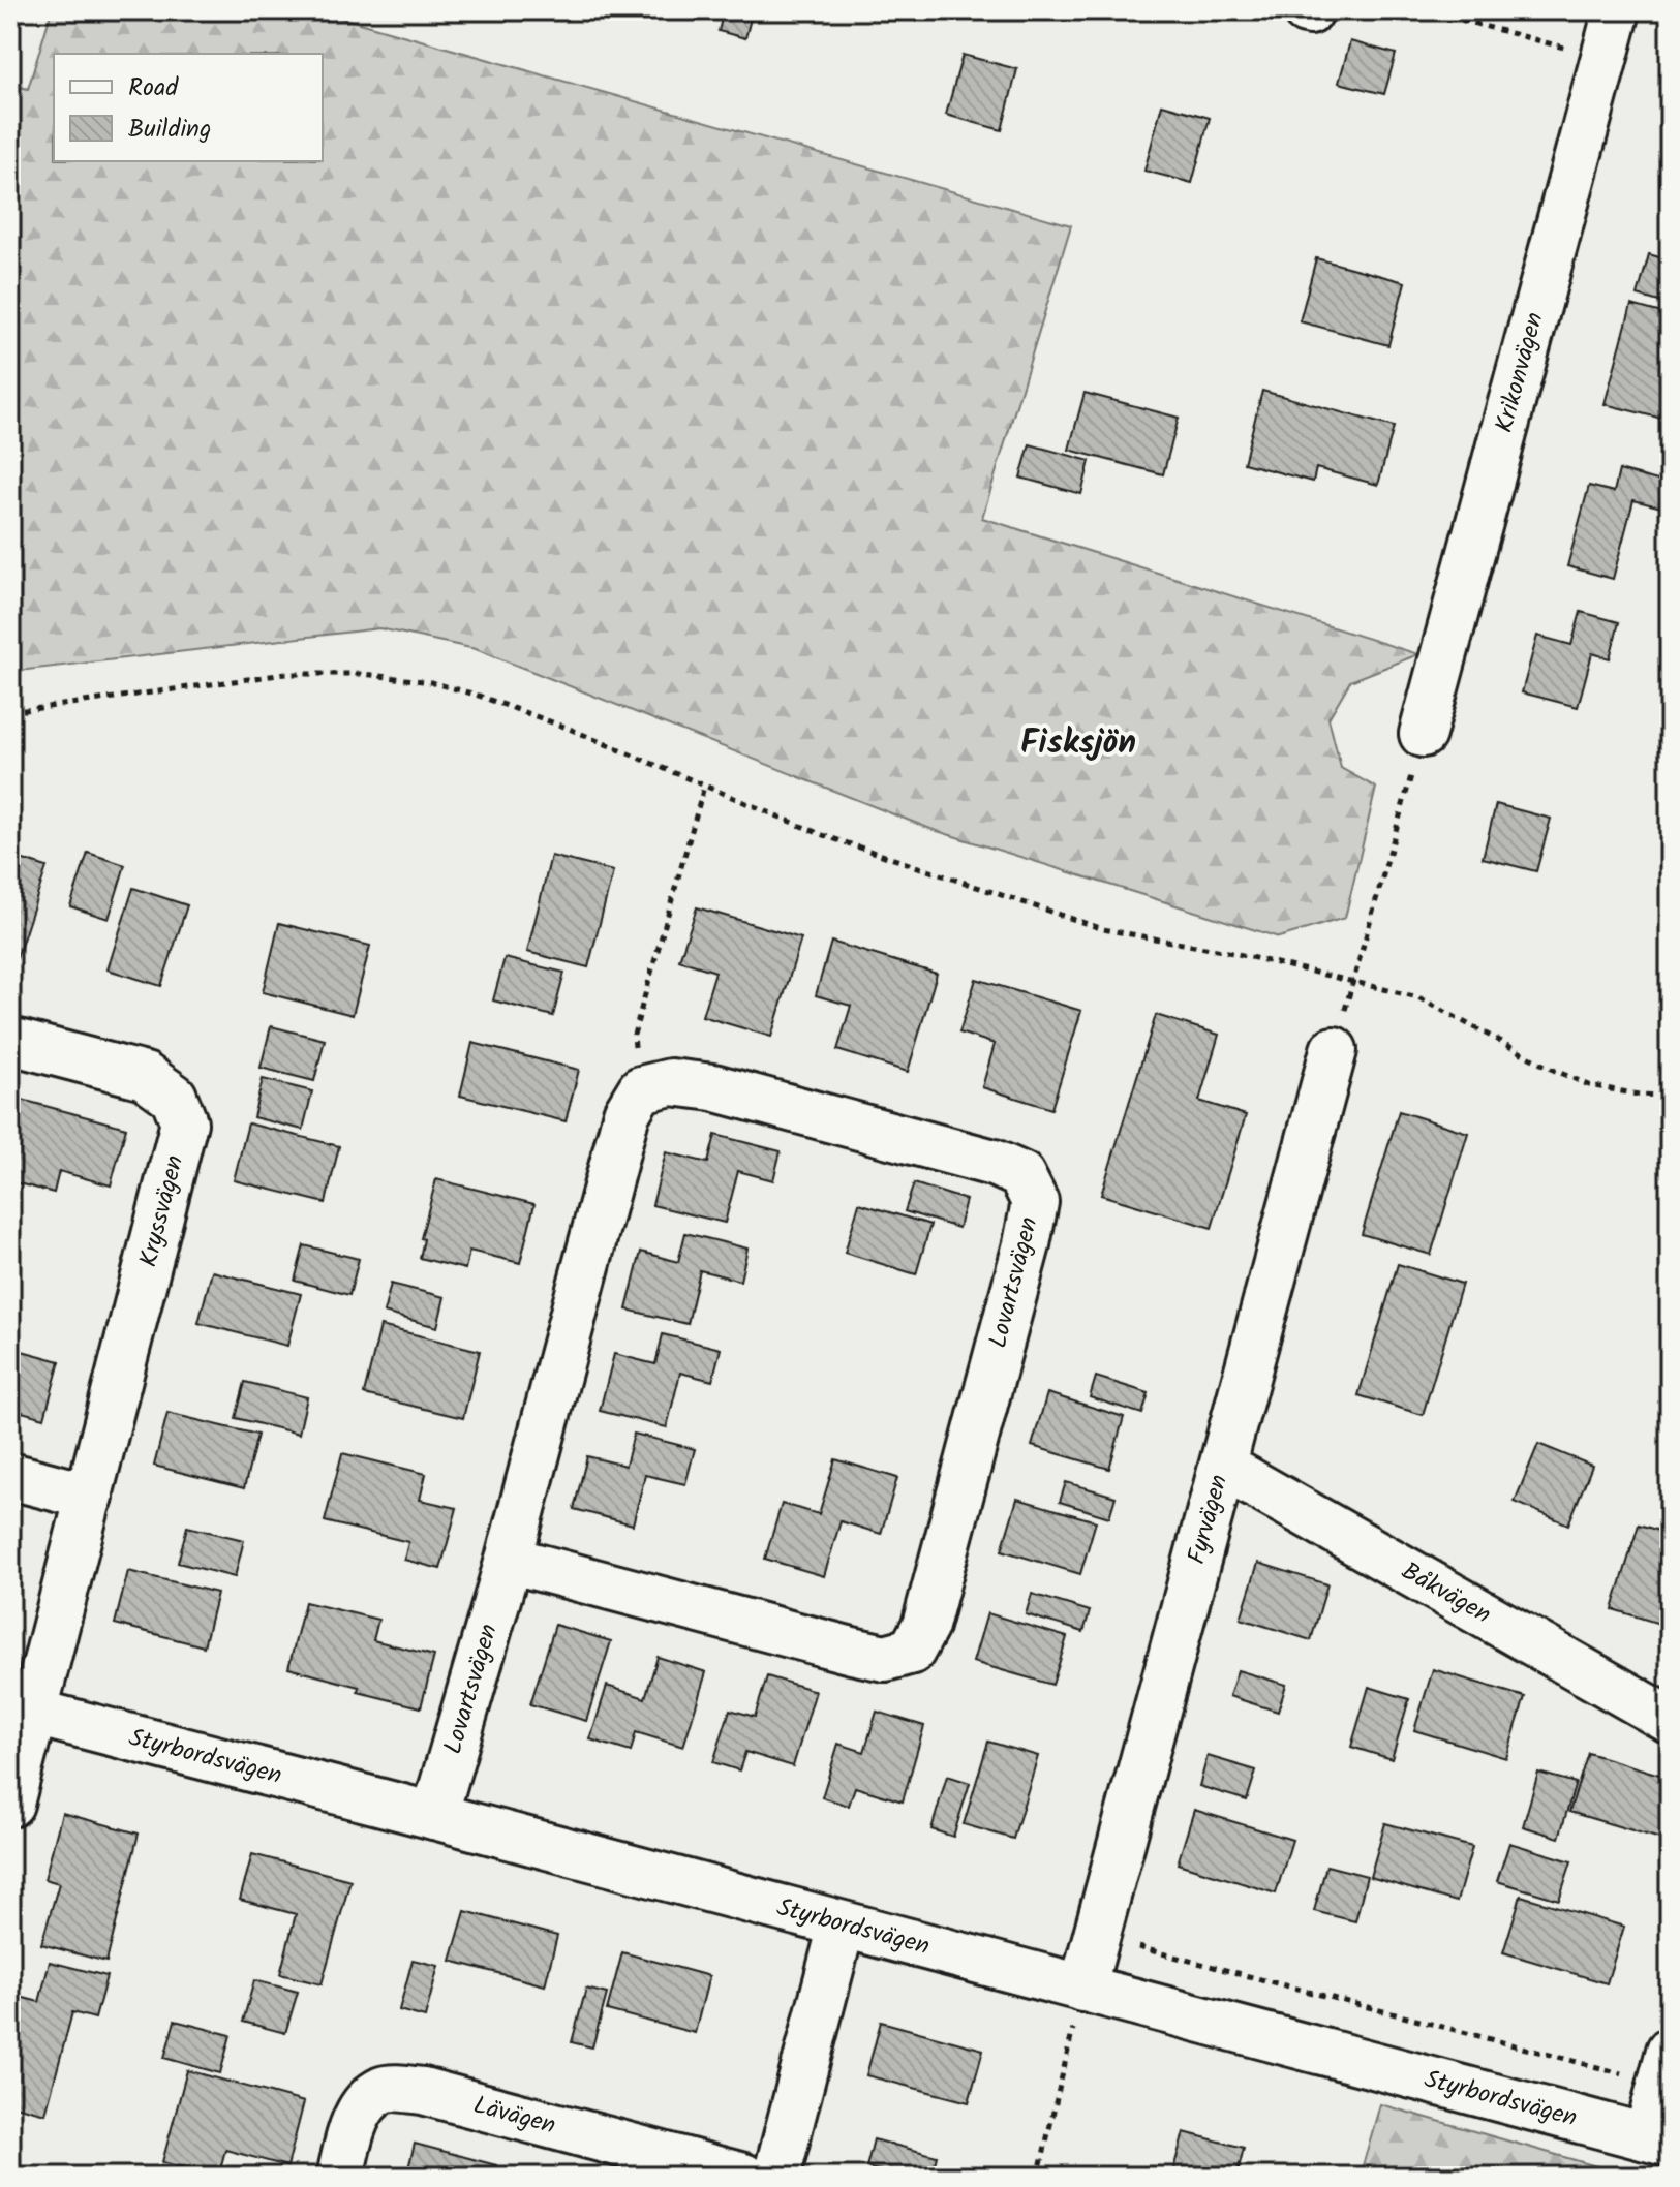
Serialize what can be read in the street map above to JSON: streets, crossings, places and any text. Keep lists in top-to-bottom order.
{
  "streets": {
    "street": [
      "Krikonvägen",
      "Kryssvägen",
      "Lovartsvägen",
      "Fyrvägen",
      "Båkvägen",
      "Styrbordsvägen",
      "Lävägen"
    ]
  },
  "crossings": [
    ["Kryssvägen", "Styrbordsvägen"],
    ["Lovartsvägen", "Styrbordsvägen"],
    ["Fyrvägen", "Båkvägen"],
    ["Fyrvägen", "Styrbordsvägen"]
  ],
  "districts": ["Fisksjön"],
  "legend": ["Road", "Building"]
}
